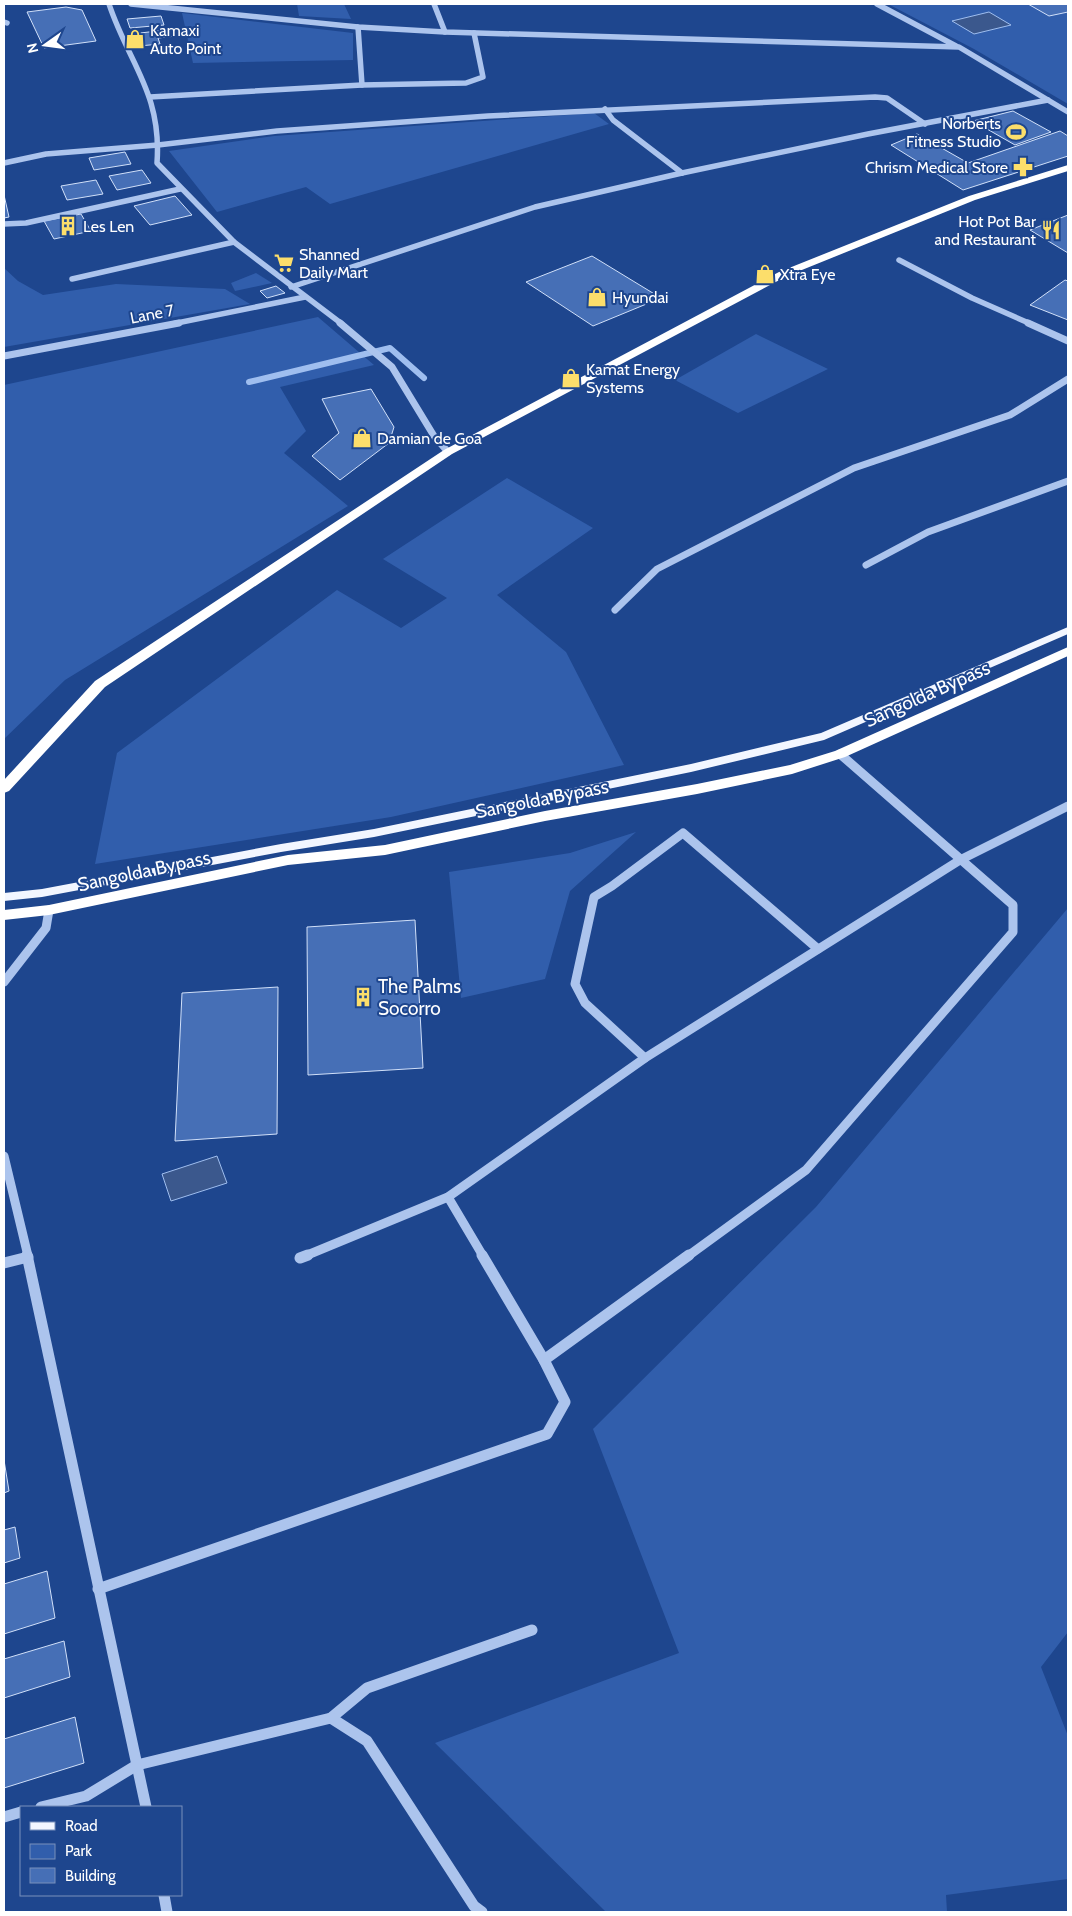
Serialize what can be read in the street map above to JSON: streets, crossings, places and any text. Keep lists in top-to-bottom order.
{
  "streets": {
    "highway": ["Sangolda Bypass"],
    "street": ["Lane 7"]
  },
  "places": {
    "shop": [
      "Kamaxi Auto Point",
      "Xtra Eye",
      "Hyundai",
      "Kamat Energy Systems",
      "Damian de Goa"
    ],
    "sports": ["Norberts Fitness Studio"],
    "pharmacy": ["Chrism Medical Store"],
    "building": ["Les Len", "The Palms Socorro"],
    "restaurant": ["Hot Pot Bar and Restaurant"],
    "supermarket": ["Shanned Daily Mart"]
  },
  "legend": ["Road", "Park", "Building"],
  "north": "left"
}
